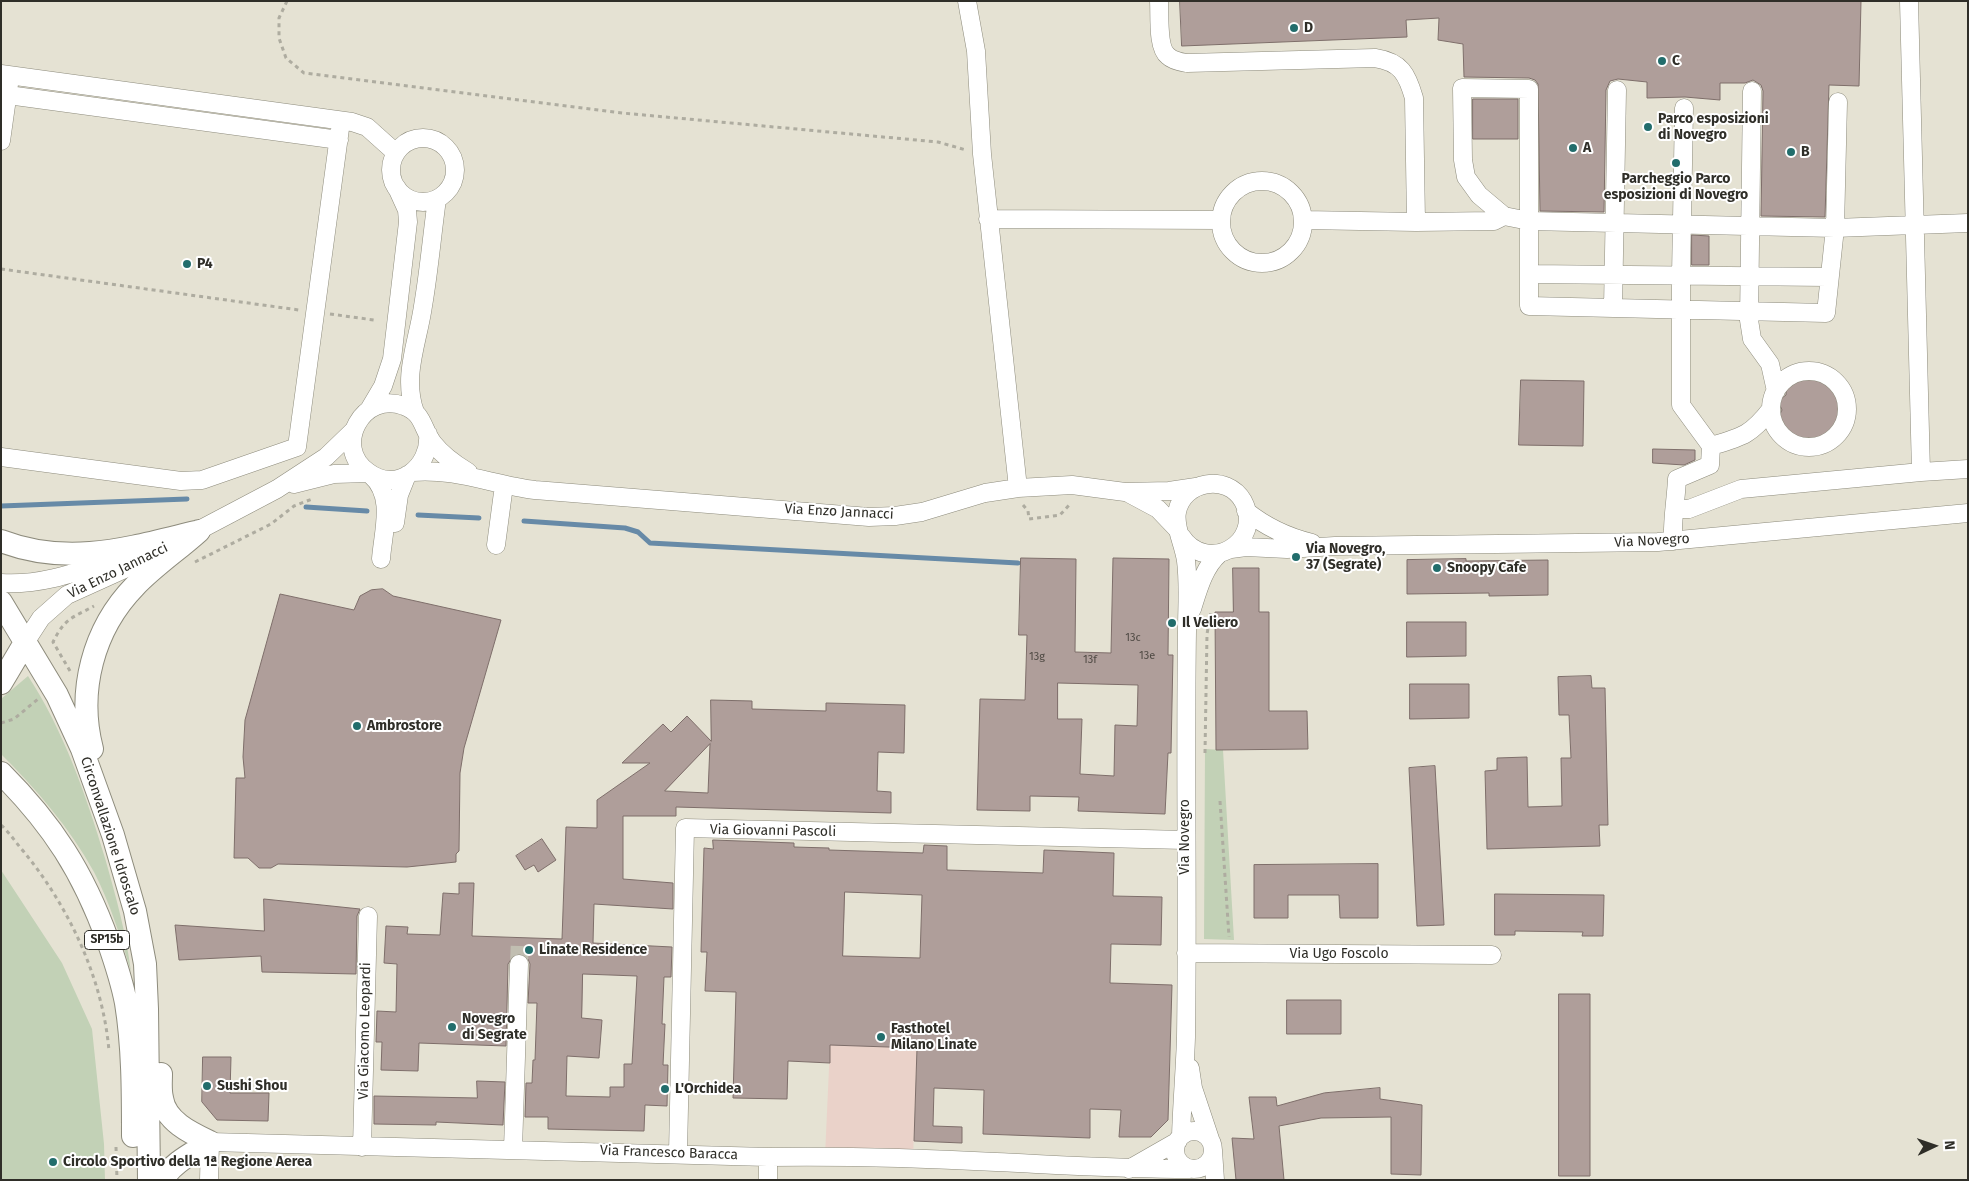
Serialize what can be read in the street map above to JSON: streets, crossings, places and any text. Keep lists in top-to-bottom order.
{
  "streets": {
    "main road": ["Circonvallazione Idroscalo", "SP15b"],
    "street": [
      "Via Enzo Jannacci",
      "Via Novegro",
      "Via Giovanni Pascoli",
      "Via Ugo Foscolo",
      "Via Giacomo Leopardi",
      "Via Francesco Baracca"
    ]
  },
  "crossings": [
    ["Via Enzo Jannacci", "Via Novegro"],
    ["Via Enzo Jannacci", "Circonvallazione Idroscalo"],
    ["Via Novegro", "Via Giovanni Pascoli"],
    ["Via Novegro", "Via Ugo Foscolo"],
    ["Via Novegro", "Via Francesco Baracca"],
    ["Via Giovanni Pascoli", "Via Francesco Baracca"],
    ["Via Giacomo Leopardi", "Via Francesco Baracca"]
  ],
  "places": [
    "D",
    "C",
    "Parco esposizioni di Novegro",
    "A",
    "B",
    "Parcheggio Parco esposizioni di Novegro",
    "P4",
    "Via Novegro, 37 (Segrate)",
    "Snoopy Cafe",
    "Il Veliero",
    "Ambrostore",
    "Linate Residence",
    "Novegro di Segrate",
    "Fasthotel Milano Linate",
    "Sushi Shou",
    "L'Orchidea",
    "Circolo Sportivo della 1ª Regione Aerea"
  ],
  "house_numbers": [
    "13c",
    "13e",
    "13g",
    "13f"
  ],
  "north": "right"
}
